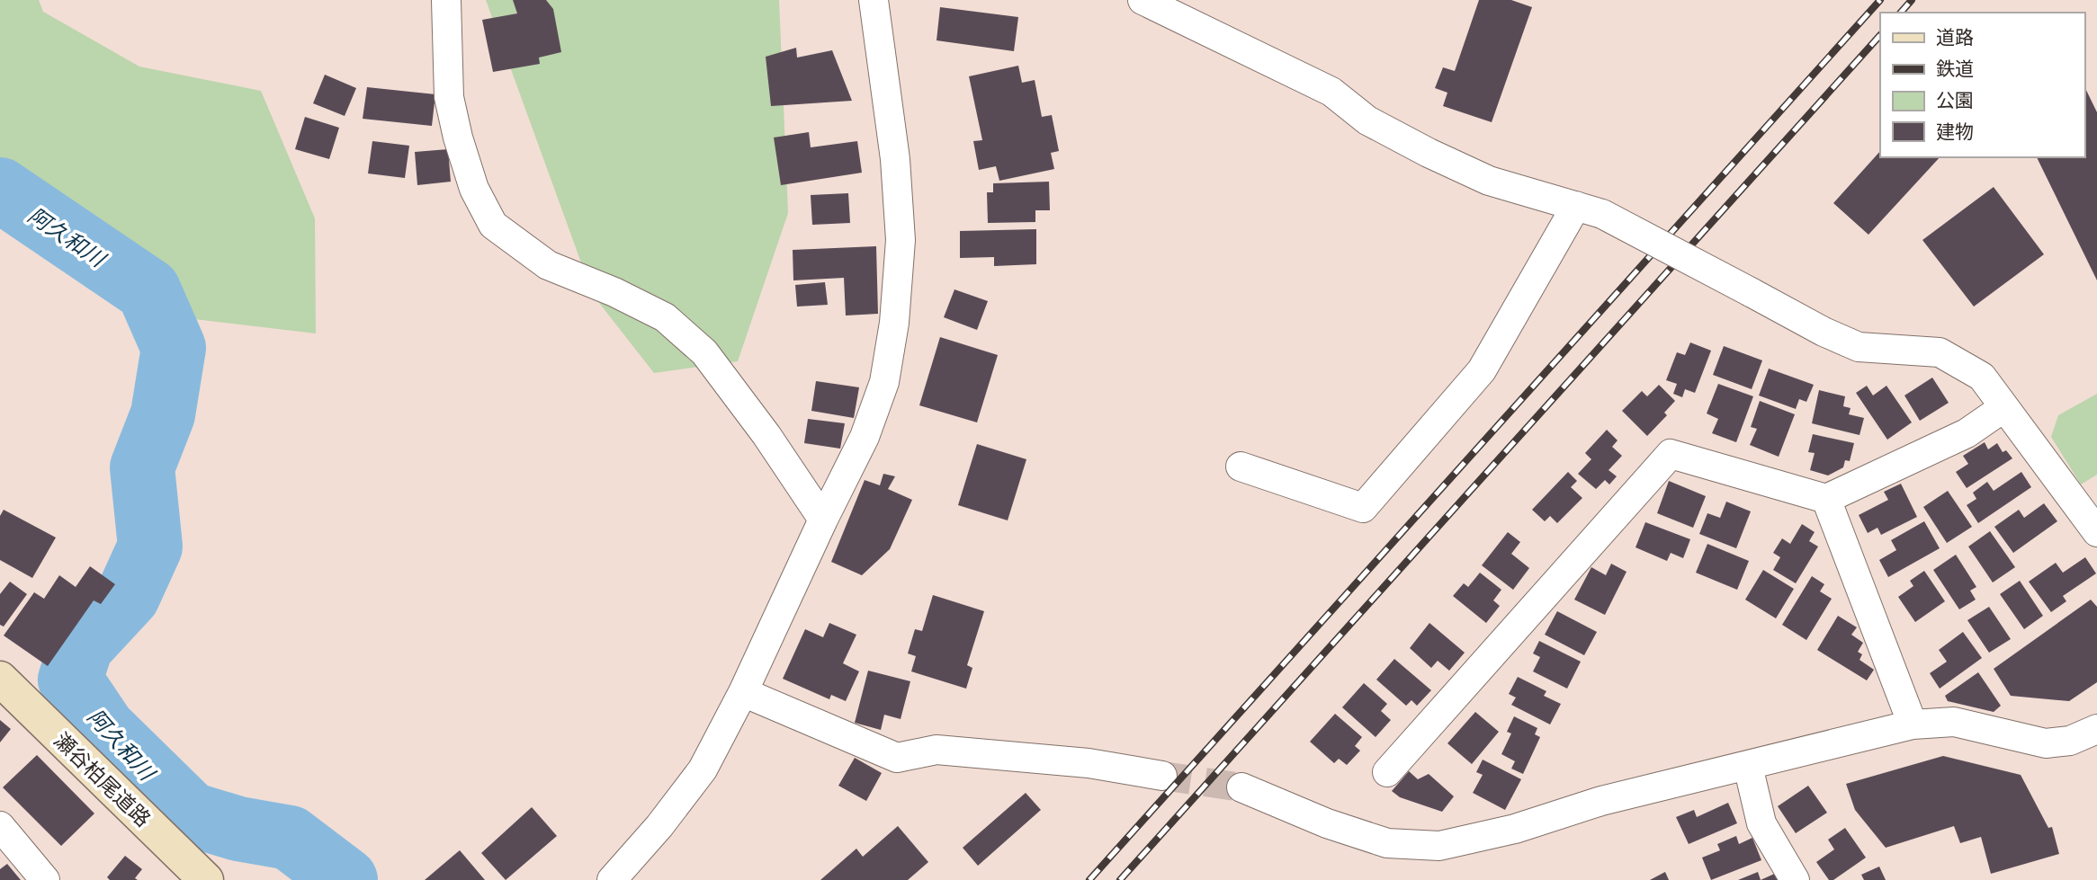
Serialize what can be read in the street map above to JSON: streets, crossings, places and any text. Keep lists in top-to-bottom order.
{
  "streets": {
    "main road": ["瀬谷柏尾道路"]
  },
  "water": ["阿久和川"],
  "legend": [
    "道路",
    "鉄道",
    "公園",
    "建物"
  ]
}
